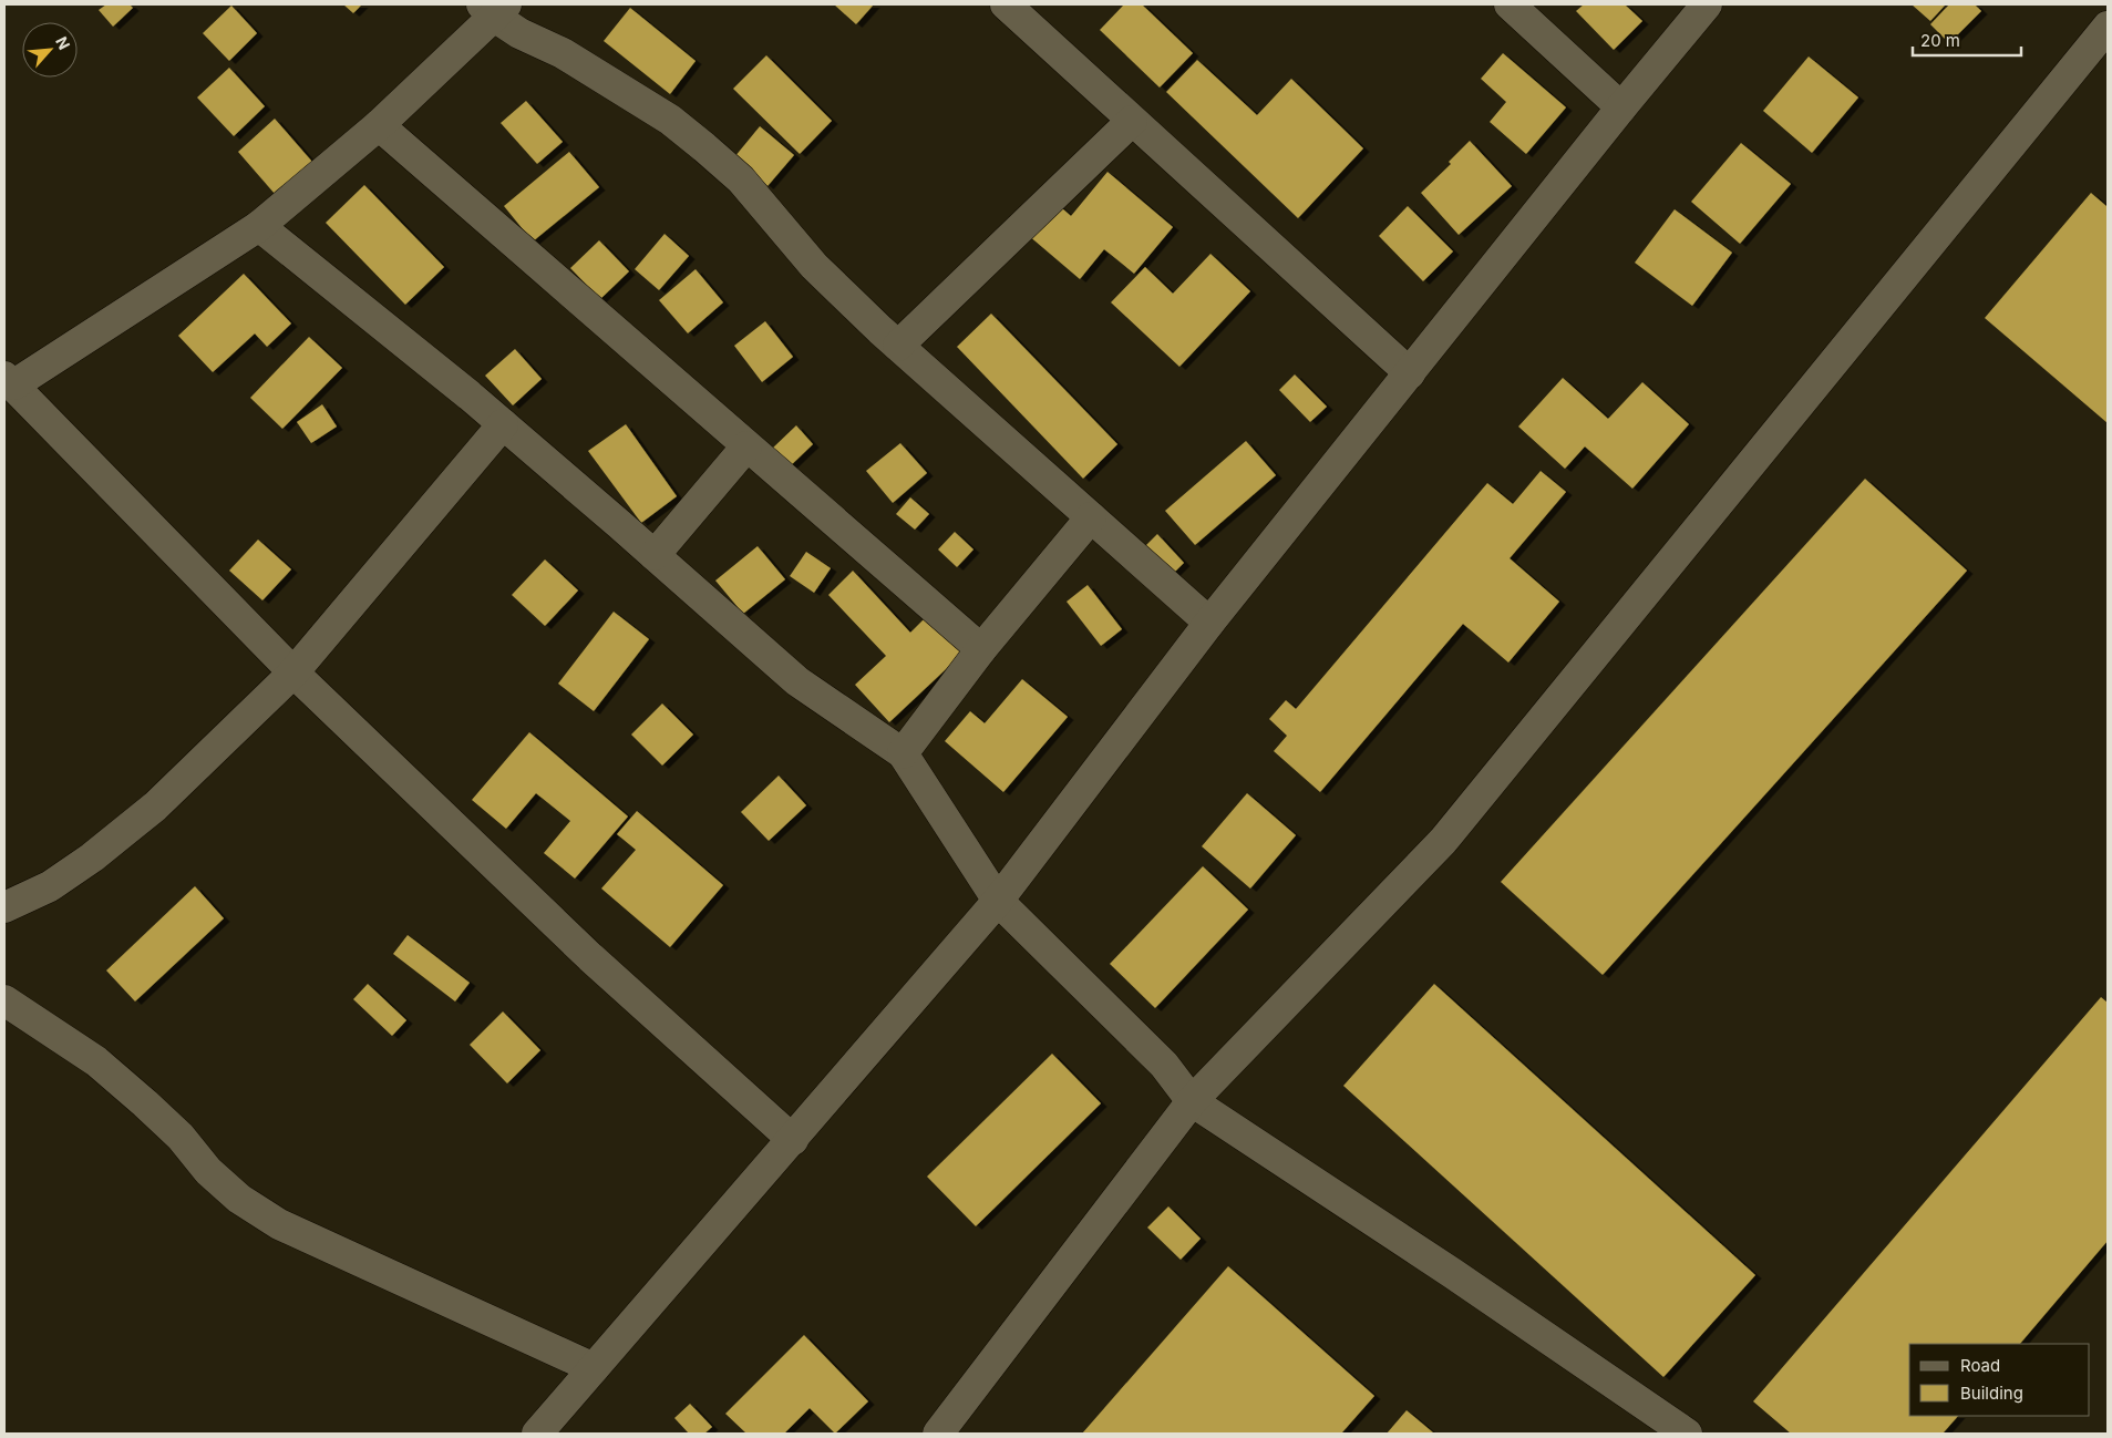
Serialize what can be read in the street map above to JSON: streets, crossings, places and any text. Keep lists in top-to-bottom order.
{
  "legend": ["Road", "Building"],
  "scale_bar": "20 m",
  "north": "top right"
}
